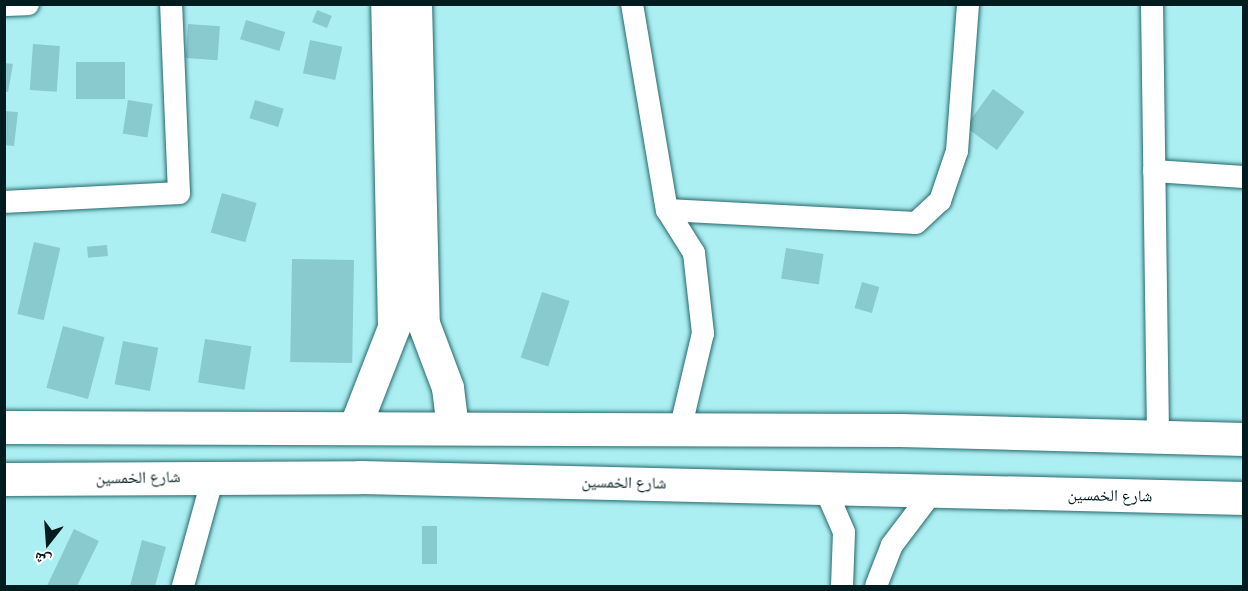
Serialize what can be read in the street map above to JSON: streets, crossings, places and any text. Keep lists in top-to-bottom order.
{
  "streets": {
    "main road": ["شارع الخمسين"]
  },
  "north": "bottom"
}
